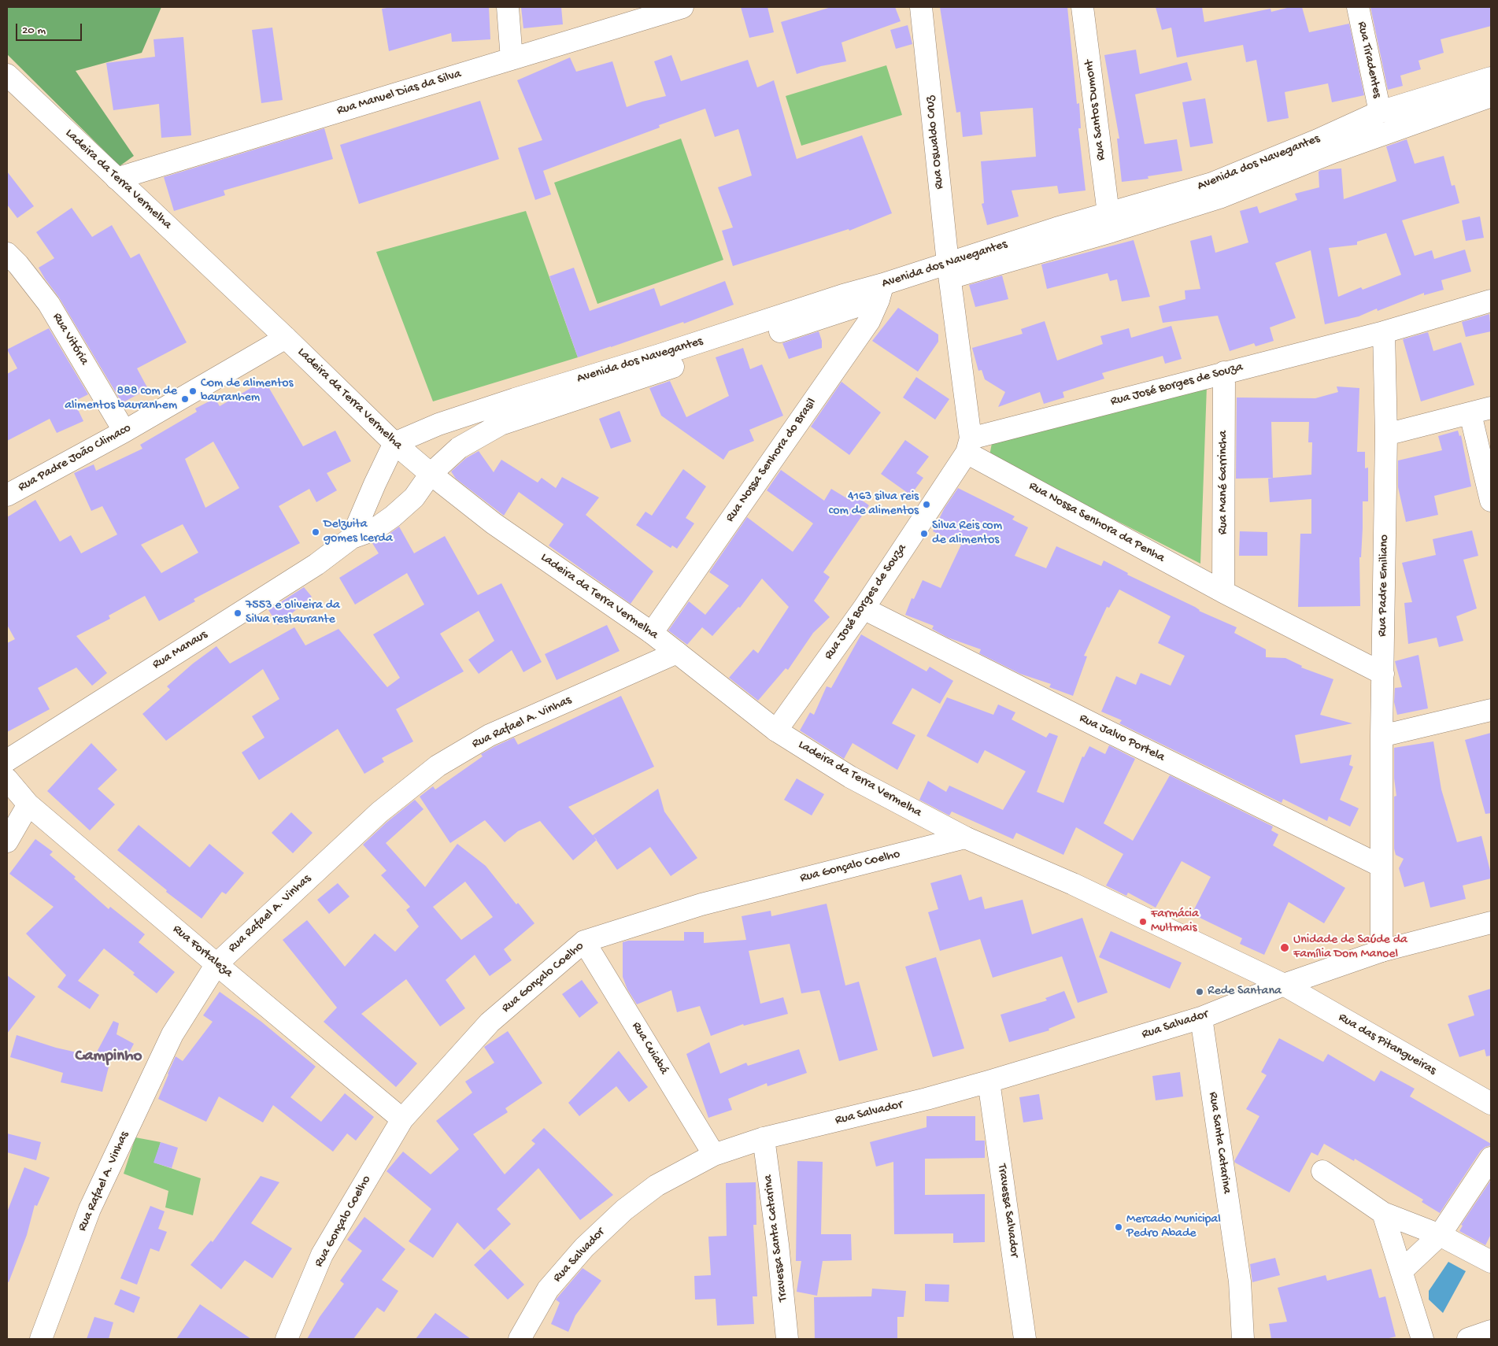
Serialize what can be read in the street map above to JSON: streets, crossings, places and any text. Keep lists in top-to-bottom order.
{
  "streets": {
    "street": [
      "Rua Tiradentes",
      "Rua Manuel Dias da Silva",
      "Rua Santos Dumont",
      "Rua Oswaldo Cruz",
      "Avenida dos Navegantes",
      "Ladeira da Terra Vermelha",
      "Rua Vitória",
      "Rua José Borges de Souza",
      "Rua Padre João Climaco",
      "Rua Nossa Senhora do Brasil",
      "Rua Mané Garrincha",
      "Rua Nossa Senhora da Penha",
      "Rua Padre Emiliano",
      "Rua Manaus",
      "Rua Rafael A. Vinhas",
      "Rua Jalvo Portela",
      "Rua Gonçalo Coelho",
      "Rua Fortaleza",
      "Rua Salvador",
      "Rua das Pitangueiras",
      "Rua Cuiabá",
      "Rua Santa Catarina",
      "Travessa Salvador",
      "Travessa Santa Catarina"
    ]
  },
  "crossings": [
    ["Rua Tiradentes", "Avenida dos Navegantes"],
    ["Rua Manuel Dias da Silva", "Ladeira da Terra Vermelha"],
    ["Rua Santos Dumont", "Avenida dos Navegantes"],
    ["Rua Oswaldo Cruz", "Avenida dos Navegantes"],
    ["Avenida dos Navegantes", "Ladeira da Terra Vermelha"],
    ["Avenida dos Navegantes", "Rua Nossa Senhora do Brasil"],
    ["Avenida dos Navegantes", "Rua Manaus"],
    ["Ladeira da Terra Vermelha", "Rua José Borges de Souza"],
    ["Ladeira da Terra Vermelha", "Rua Padre João Climaco"],
    ["Ladeira da Terra Vermelha", "Rua Nossa Senhora do Brasil"],
    ["Ladeira da Terra Vermelha", "Rua Manaus"],
    ["Ladeira da Terra Vermelha", "Rua Rafael A. Vinhas"],
    ["Ladeira da Terra Vermelha", "Rua Gonçalo Coelho"],
    ["Ladeira da Terra Vermelha", "Rua Salvador"],
    ["Ladeira da Terra Vermelha", "Rua das Pitangueiras"],
    ["Rua Vitória", "Rua Padre João Climaco"],
    ["Rua José Borges de Souza", "Rua Mané Garrincha"],
    ["Rua José Borges de Souza", "Rua Nossa Senhora da Penha"],
    ["Rua José Borges de Souza", "Rua Padre Emiliano"],
    ["Rua José Borges de Souza", "Rua Jalvo Portela"],
    ["Rua Mané Garrincha", "Rua Nossa Senhora da Penha"],
    ["Rua Nossa Senhora da Penha", "Rua Padre Emiliano"],
    ["Rua Padre Emiliano", "Rua Jalvo Portela"],
    ["Rua Padre Emiliano", "Rua Salvador"],
    ["Rua Rafael A. Vinhas", "Rua Fortaleza"],
    ["Rua Gonçalo Coelho", "Rua Fortaleza"],
    ["Rua Gonçalo Coelho", "Rua Cuiabá"],
    ["Rua Salvador", "Rua das Pitangueiras"],
    ["Rua Salvador", "Rua Cuiabá"],
    ["Rua Salvador", "Rua Santa Catarina"],
    ["Rua Salvador", "Travessa Salvador"],
    ["Rua Salvador", "Travessa Santa Catarina"]
  ],
  "districts": ["Campinho"],
  "places": [
    "Com de alimentos bauranhem",
    "888 com de alimentos bauranhem",
    "4163 silva reis com de alimentos",
    "Delzuita gomes lcerda",
    "Silva Reis com de alimentos",
    "7553 e oliveira da Silva restaurante",
    "Farmácia Multmais",
    "Unidade de Saúde da Família Dom Manoel",
    "Rede Santana",
    "Mercado Municipal Pedro Abade"
  ],
  "scale_bar": "20 m"
}
